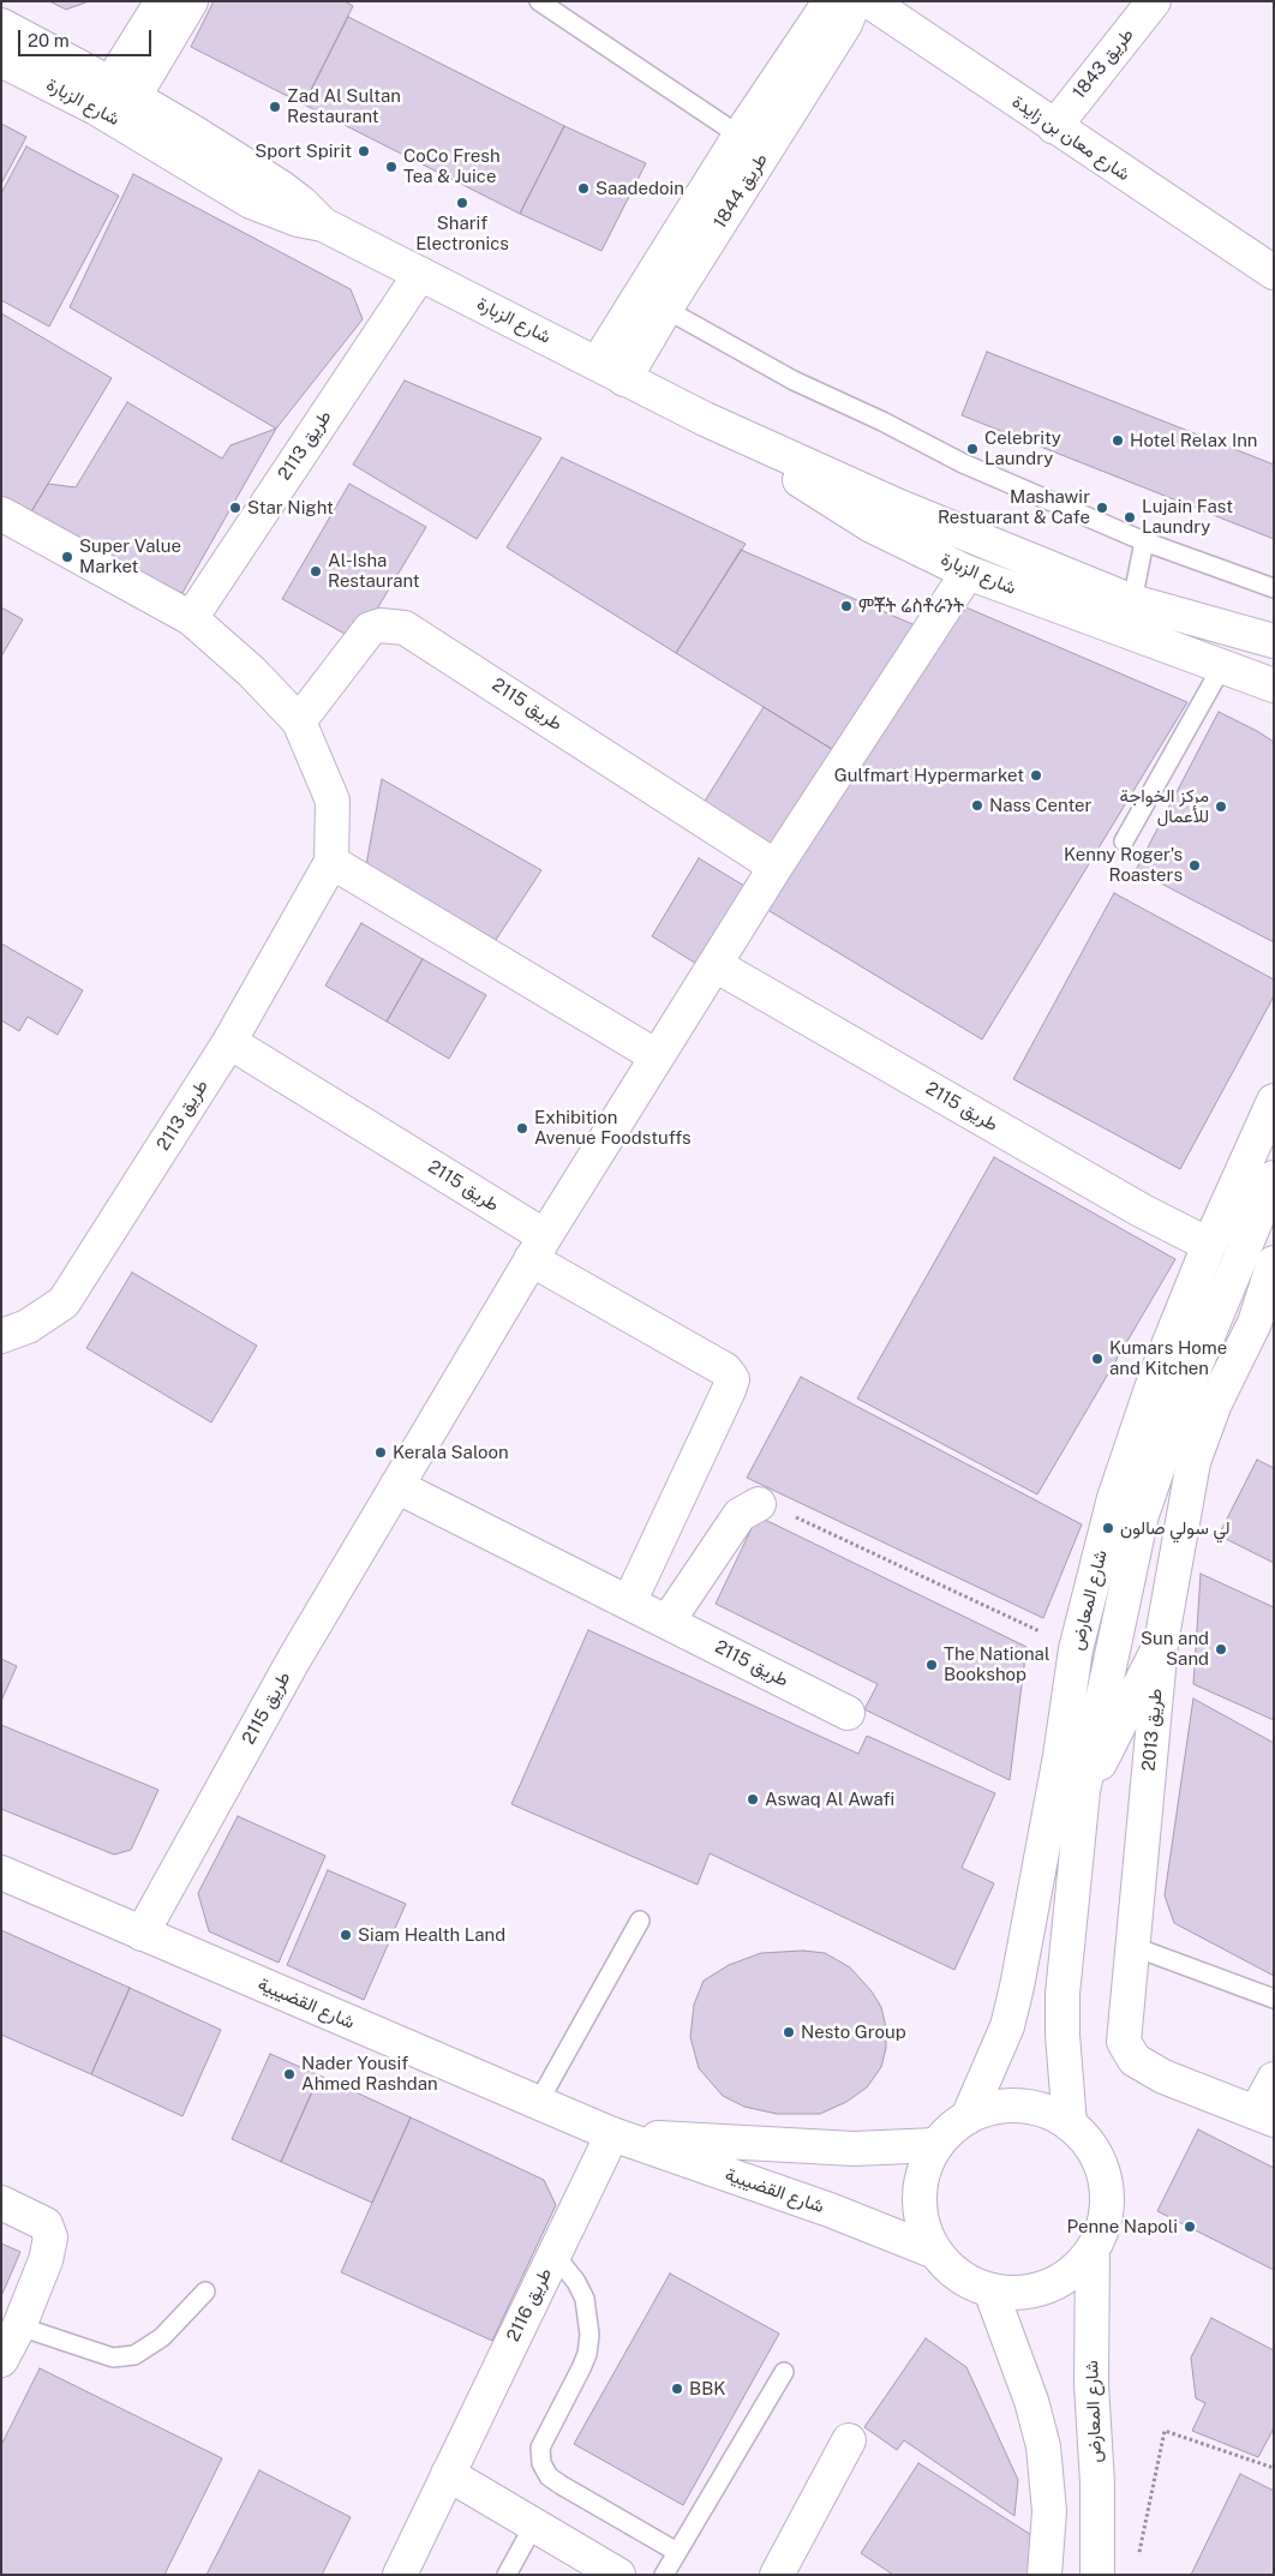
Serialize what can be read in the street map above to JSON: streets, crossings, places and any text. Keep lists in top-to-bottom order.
{
  "streets": {
    "street": [
      "طريق 1843",
      "شارع الزبارة",
      "شارع معان بن زايدة",
      "طريق 1844",
      "طريق 2113",
      "طريق 2115",
      "شارع المعارض",
      "طريق 2013",
      "شارع القضيبية",
      "طريق 2116"
    ]
  },
  "crossings": [
    ["طريق 1843", "شارع معان بن زايدة"],
    ["شارع الزبارة", "طريق 1844"],
    ["شارع الزبارة", "طريق 2113"],
    ["شارع الزبارة", "طريق 2115"],
    ["طريق 2113", "طريق 2115"],
    ["طريق 2115", "شارع المعارض"],
    ["طريق 2115", "شارع القضيبية"],
    ["شارع المعارض", "شارع القضيبية"],
    ["شارع القضيبية", "طريق 2116"]
  ],
  "places": [
    "Zad Al Sultan Restaurant",
    "Sport Spirit",
    "CoCo Fresh Tea & Juice",
    "Saadedoin",
    "Sharif Electronics",
    "Hotel Relax Inn",
    "Celebrity Laundry",
    "Star Night",
    "Mashawir Restuarant & Cafe",
    "Lujain Fast Laundry",
    "Super Value Market",
    "Al-Isha Restaurant",
    "ምቾት ሬስቶራንት",
    "Gulfmart Hypermarket",
    "Nass Center",
    "مركز الخواجة للأعمال",
    "Kenny Roger's Roasters",
    "Exhibition Avenue Foodstuffs",
    "Kumars Home and Kitchen",
    "Kerala Saloon",
    "لي سولي صالون",
    "Sun and Sand",
    "The National Bookshop",
    "Aswaq Al Awafi",
    "Siam Health Land",
    "Nesto Group",
    "Nader Yousif Ahmed Rashdan",
    "Penne Napoli",
    "BBK"
  ],
  "scale_bar": "20 m"
}
